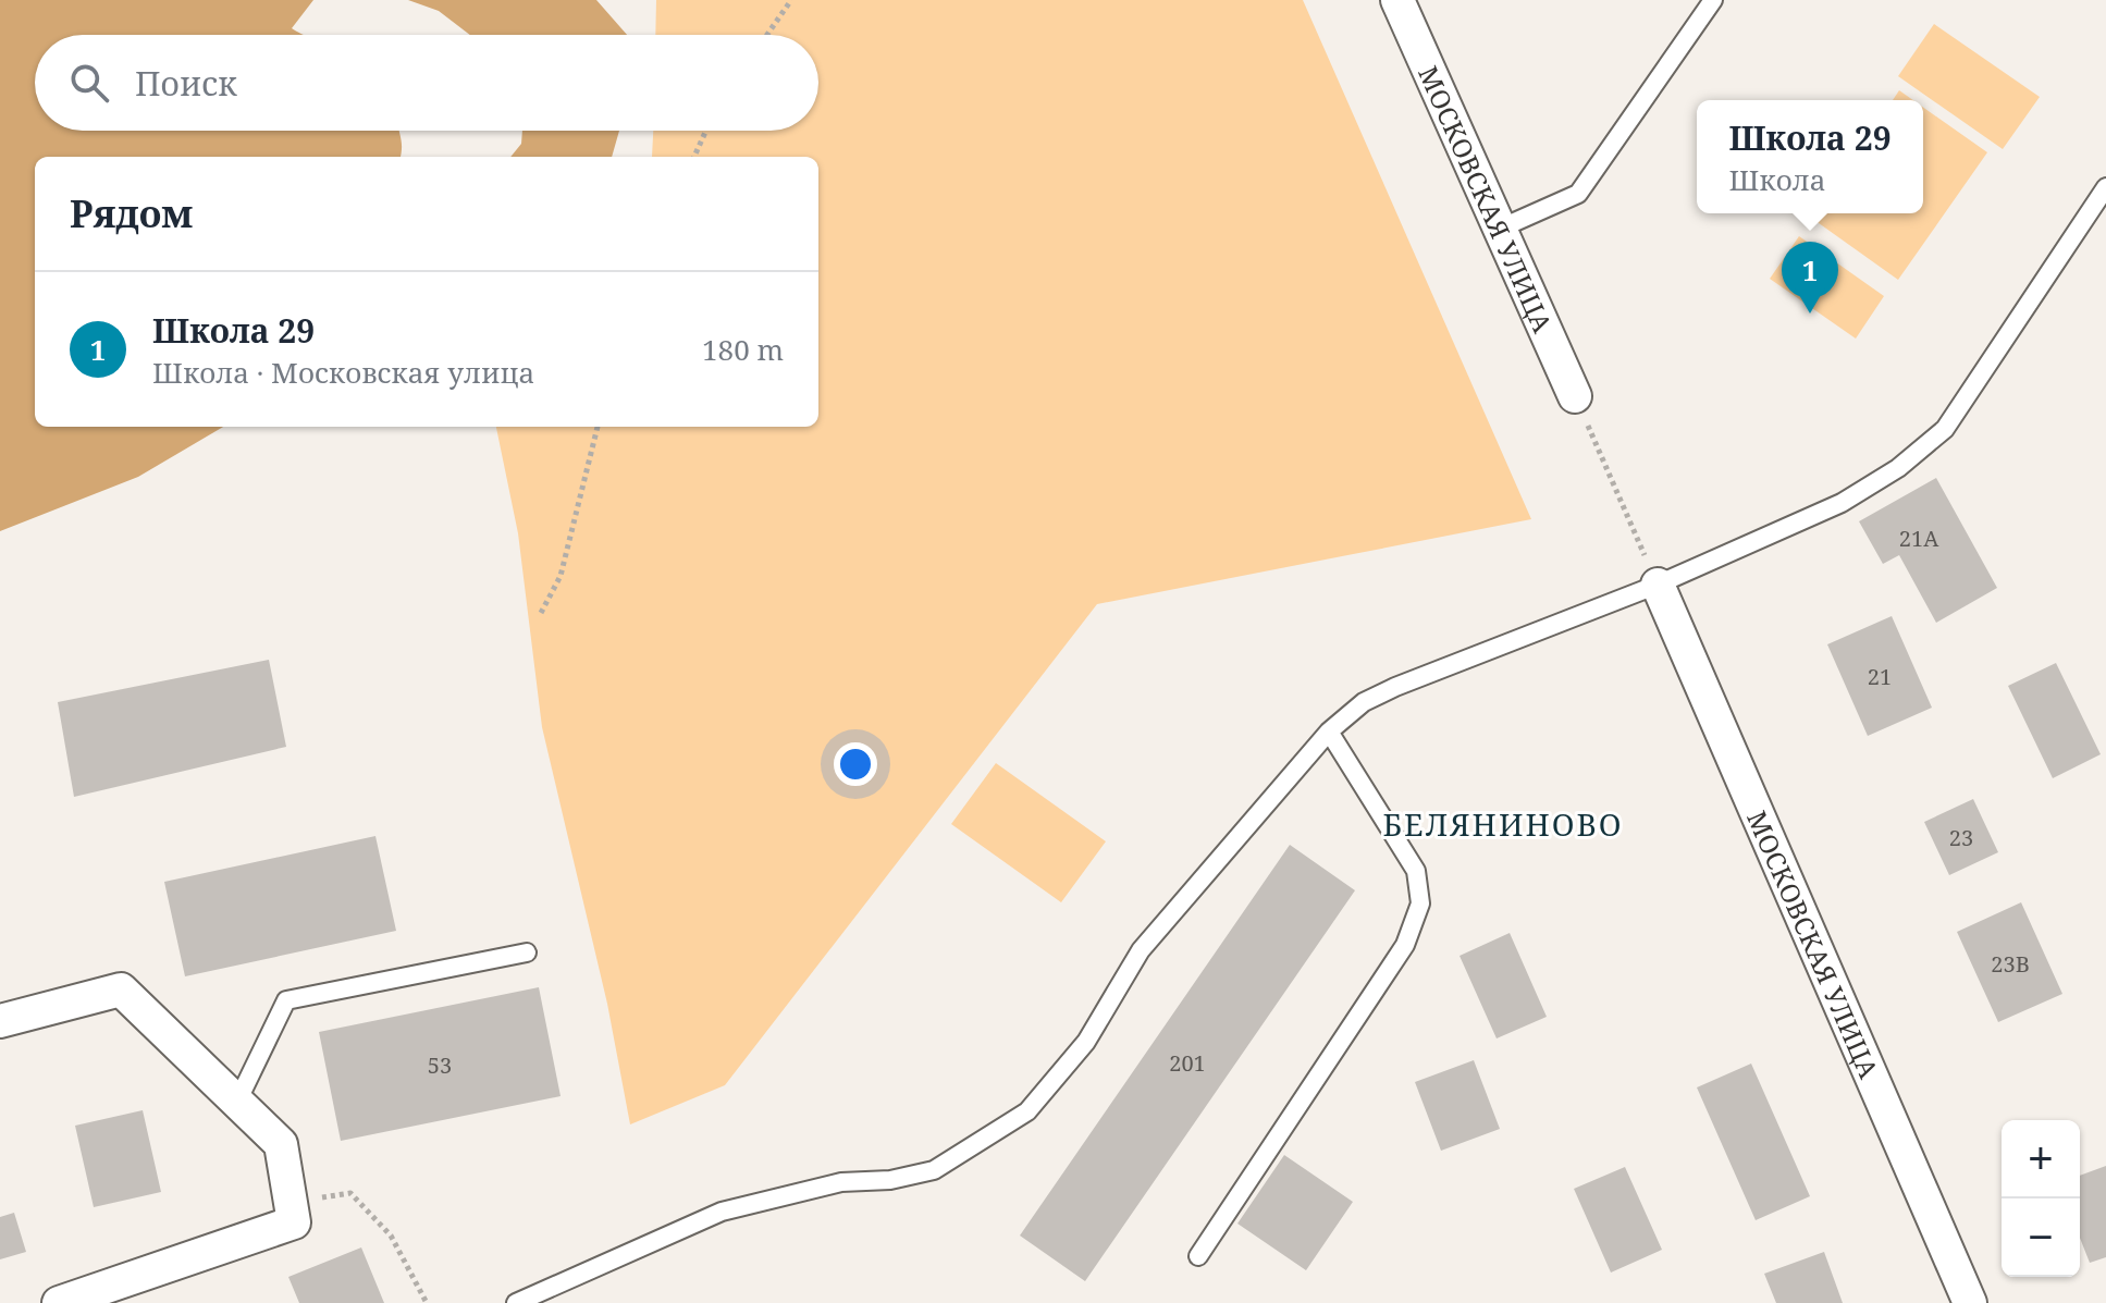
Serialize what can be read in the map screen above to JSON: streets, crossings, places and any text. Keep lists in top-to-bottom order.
{
  "streets": {
    "street": ["МОСКОВСКАЯ УЛИЦА"]
  },
  "districts": ["БЕЛЯНИНОВО"],
  "house_numbers": [
    "21А",
    "21",
    "23",
    "23В",
    "201",
    "53"
  ],
  "page": {
    "search": "Поиск",
    "popup": ["Школа 29", "Школа"],
    "heading": "Рядом",
    "pins": "1",
    "list": [
      {
        "mark": "1",
        "name": "Школа 29",
        "note": "Школа · Московская улица",
        "value": "180 m"
      }
    ],
    "map_buttons": ["+", "−"]
  }
}
